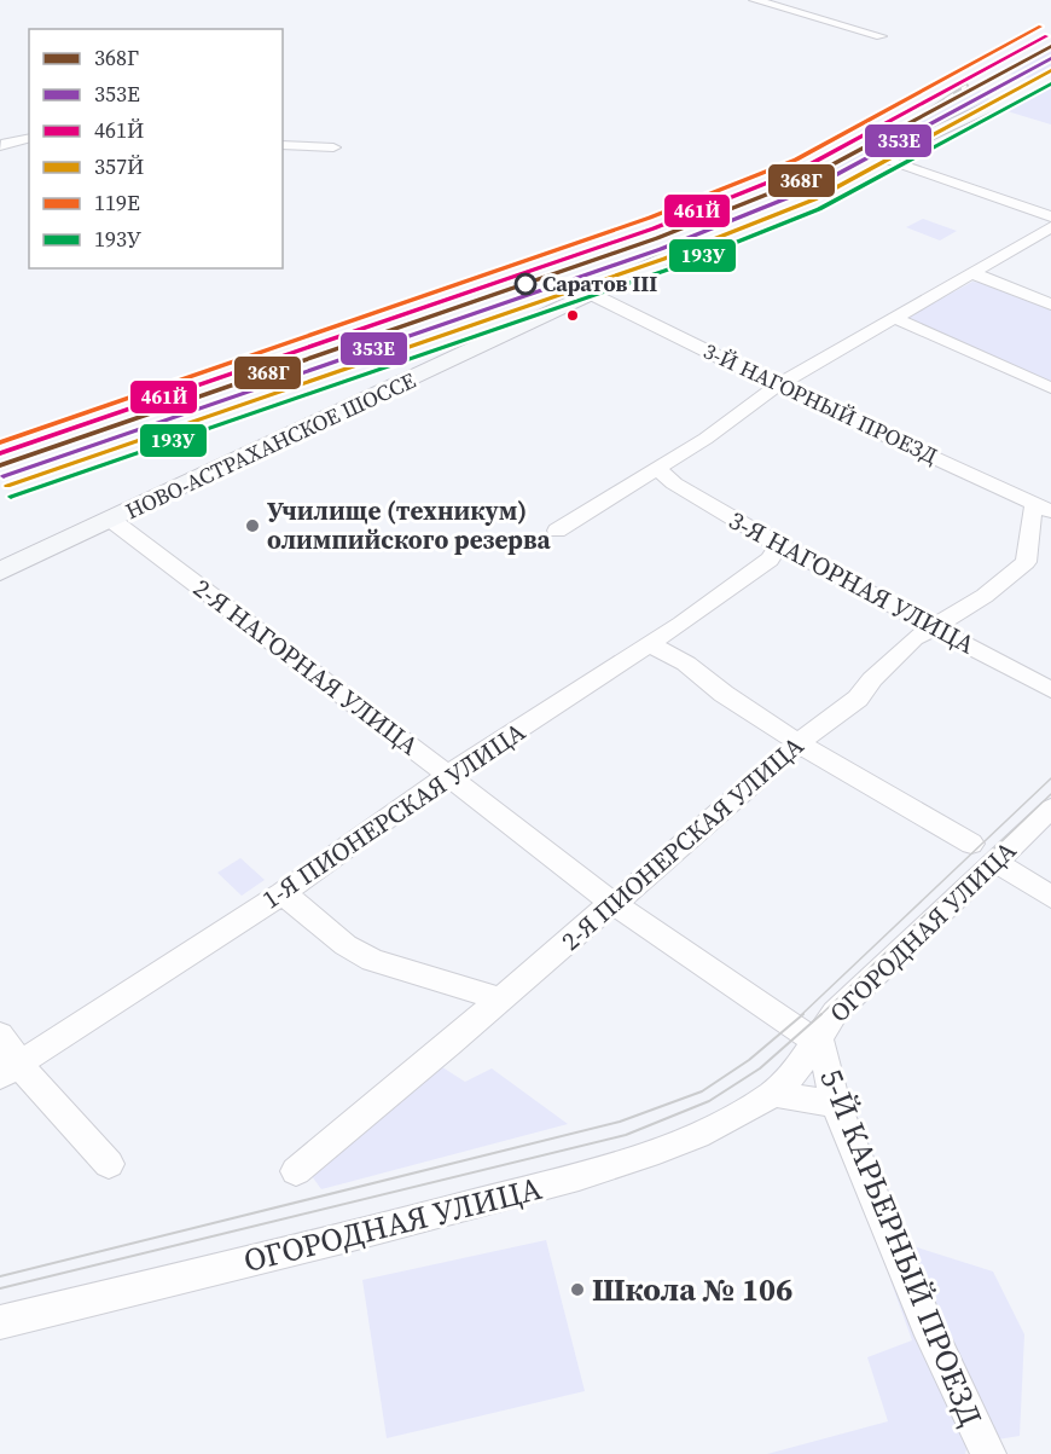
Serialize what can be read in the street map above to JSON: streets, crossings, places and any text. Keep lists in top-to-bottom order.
{
  "streets": {
    "main road": ["НОВО-АСТРАХАНСКОЕ ШОССЕ"],
    "street": [
      "3-Й НАГОРНЫЙ ПРОЕЗД",
      "3-Я НАГОРНАЯ УЛИЦА",
      "2-Я НАГОРНАЯ УЛИЦА",
      "1-Я ПИОНЕРСКАЯ УЛИЦА",
      "2-Я ПИОНЕРСКАЯ УЛИЦА",
      "ОГОРОДНАЯ УЛИЦА",
      "5-Й КАРЬЕРНЫЙ ПРОЕЗД"
    ]
  },
  "crossings": [
    ["3-Й НАГОРНЫЙ ПРОЕЗД", "НОВО-АСТРАХАНСКОЕ ШОССЕ"],
    ["3-Й НАГОРНЫЙ ПРОЕЗД", "2-Я ПИОНЕРСКАЯ УЛИЦА"],
    ["НОВО-АСТРАХАНСКОЕ ШОССЕ", "2-Я НАГОРНАЯ УЛИЦА"],
    ["3-Я НАГОРНАЯ УЛИЦА", "1-Я ПИОНЕРСКАЯ УЛИЦА"],
    ["3-Я НАГОРНАЯ УЛИЦА", "2-Я ПИОНЕРСКАЯ УЛИЦА"],
    ["2-Я НАГОРНАЯ УЛИЦА", "1-Я ПИОНЕРСКАЯ УЛИЦА"],
    ["2-Я НАГОРНАЯ УЛИЦА", "2-Я ПИОНЕРСКАЯ УЛИЦА"],
    ["2-Я НАГОРНАЯ УЛИЦА", "ОГОРОДНАЯ УЛИЦА"],
    ["2-Я НАГОРНАЯ УЛИЦА", "5-Й КАРЬЕРНЫЙ ПРОЕЗД"],
    ["ОГОРОДНАЯ УЛИЦА", "5-Й КАРЬЕРНЫЙ ПРОЕЗД"]
  ],
  "places": ["Саратов III", "Училище (техникум) олимпийского резерва", "Школа № 106"],
  "lines": [
    "transit line 119Е",
    "transit line 461Й",
    "transit line 368Г",
    "transit line 353Е",
    "transit line 357Й",
    "transit line 193У"
  ],
  "legend": [
    "368Г",
    "353Е",
    "461Й",
    "357Й",
    "119Е",
    "193У"
  ]
}
